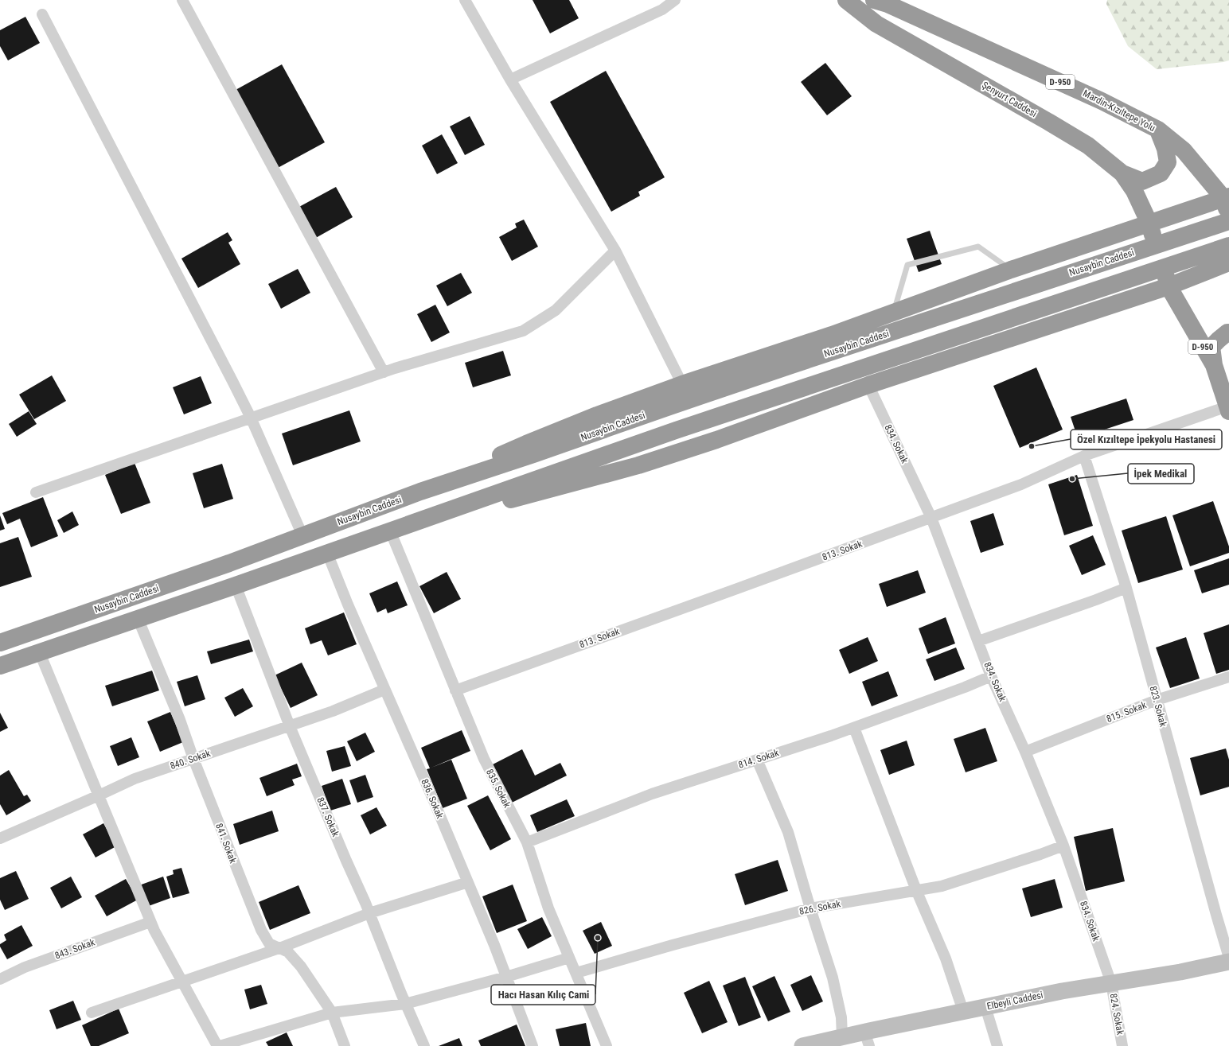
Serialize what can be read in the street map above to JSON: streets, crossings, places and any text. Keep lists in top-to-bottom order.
{
  "streets": {
    "highway": [
      "D-950",
      "Şenyurt Caddesi",
      "Mardin-Kızıltepe Yolu",
      "Nusaybin Caddesi"
    ],
    "street": [
      "834. Sokak",
      "813. Sokak",
      "823. Sokak",
      "815. Sokak",
      "814. Sokak",
      "840. Sokak",
      "835. Sokak",
      "836. Sokak",
      "837. Sokak",
      "841. Sokak",
      "826. Sokak",
      "843. Sokak",
      "Elbeyli Caddesi",
      "824. Sokak"
    ]
  },
  "crossings": [
    ["D-950", "Şenyurt Caddesi"],
    ["D-950", "813. Sokak"],
    ["834. Sokak", "813. Sokak"],
    ["834. Sokak", "815. Sokak"],
    ["834. Sokak", "814. Sokak"],
    ["834. Sokak", "826. Sokak"],
    ["834. Sokak", "Elbeyli Caddesi"],
    ["834. Sokak", "824. Sokak"],
    ["813. Sokak", "823. Sokak"],
    ["813. Sokak", "835. Sokak"],
    ["823. Sokak", "815. Sokak"],
    ["814. Sokak", "835. Sokak"],
    ["840. Sokak", "836. Sokak"],
    ["840. Sokak", "837. Sokak"],
    ["840. Sokak", "841. Sokak"],
    ["835. Sokak", "826. Sokak"],
    ["Elbeyli Caddesi", "824. Sokak"]
  ],
  "places": ["Özel Kızıltepe İpekyolu Hastanesi", "İpek Medikal", "Hacı Hasan Kılıç Cami"]
}
